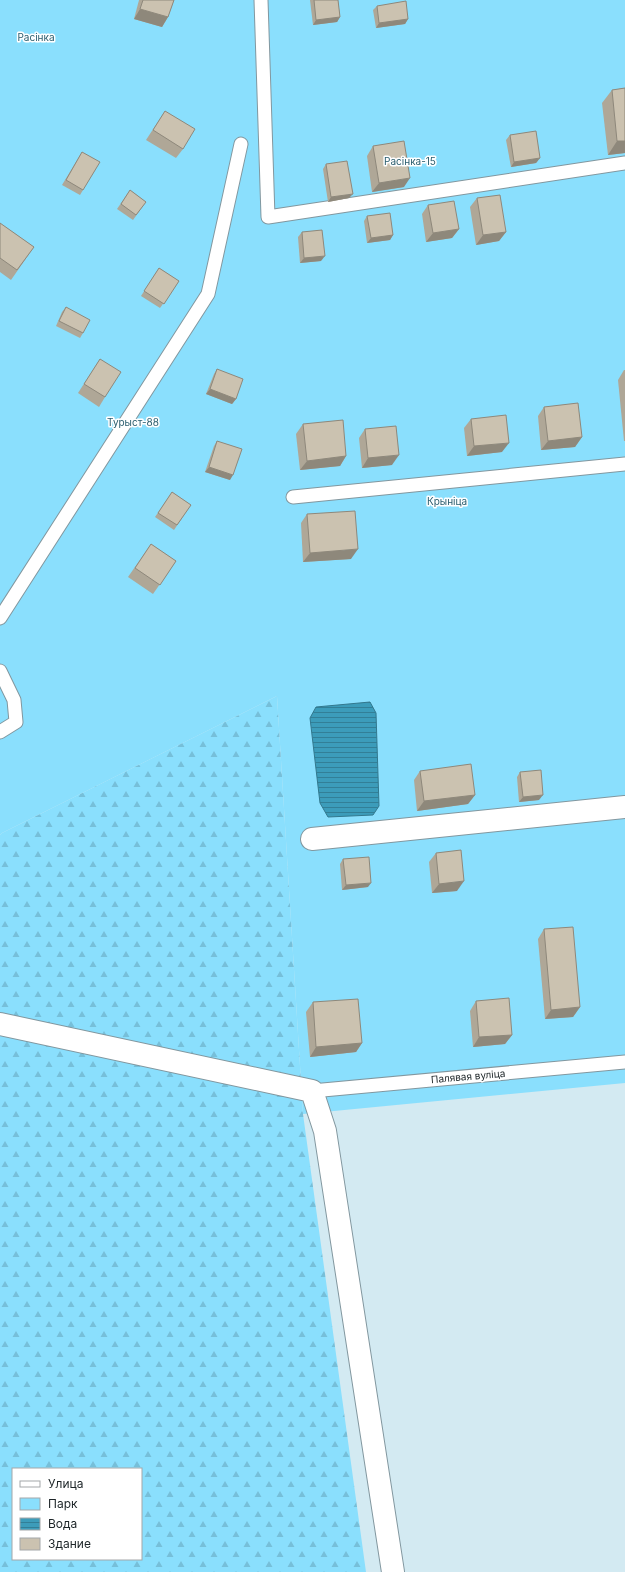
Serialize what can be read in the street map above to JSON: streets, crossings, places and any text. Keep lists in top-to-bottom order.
{
  "streets": {
    "lane": ["Палявая вуліца"]
  },
  "parks": [
    "Расінка",
    "Расінка-15",
    "Турыст-88",
    "Крыніца"
  ],
  "legend": [
    "Улица",
    "Парк",
    "Вода",
    "Здание"
  ]
}
